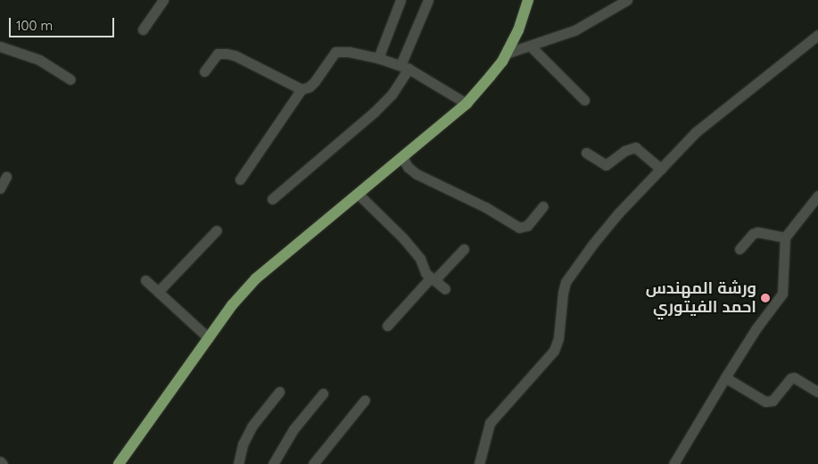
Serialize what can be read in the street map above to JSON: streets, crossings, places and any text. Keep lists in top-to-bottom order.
{
  "places": ["ورشة المهندس احمد الفيتوري"],
  "scale_bar": "100 m"
}
